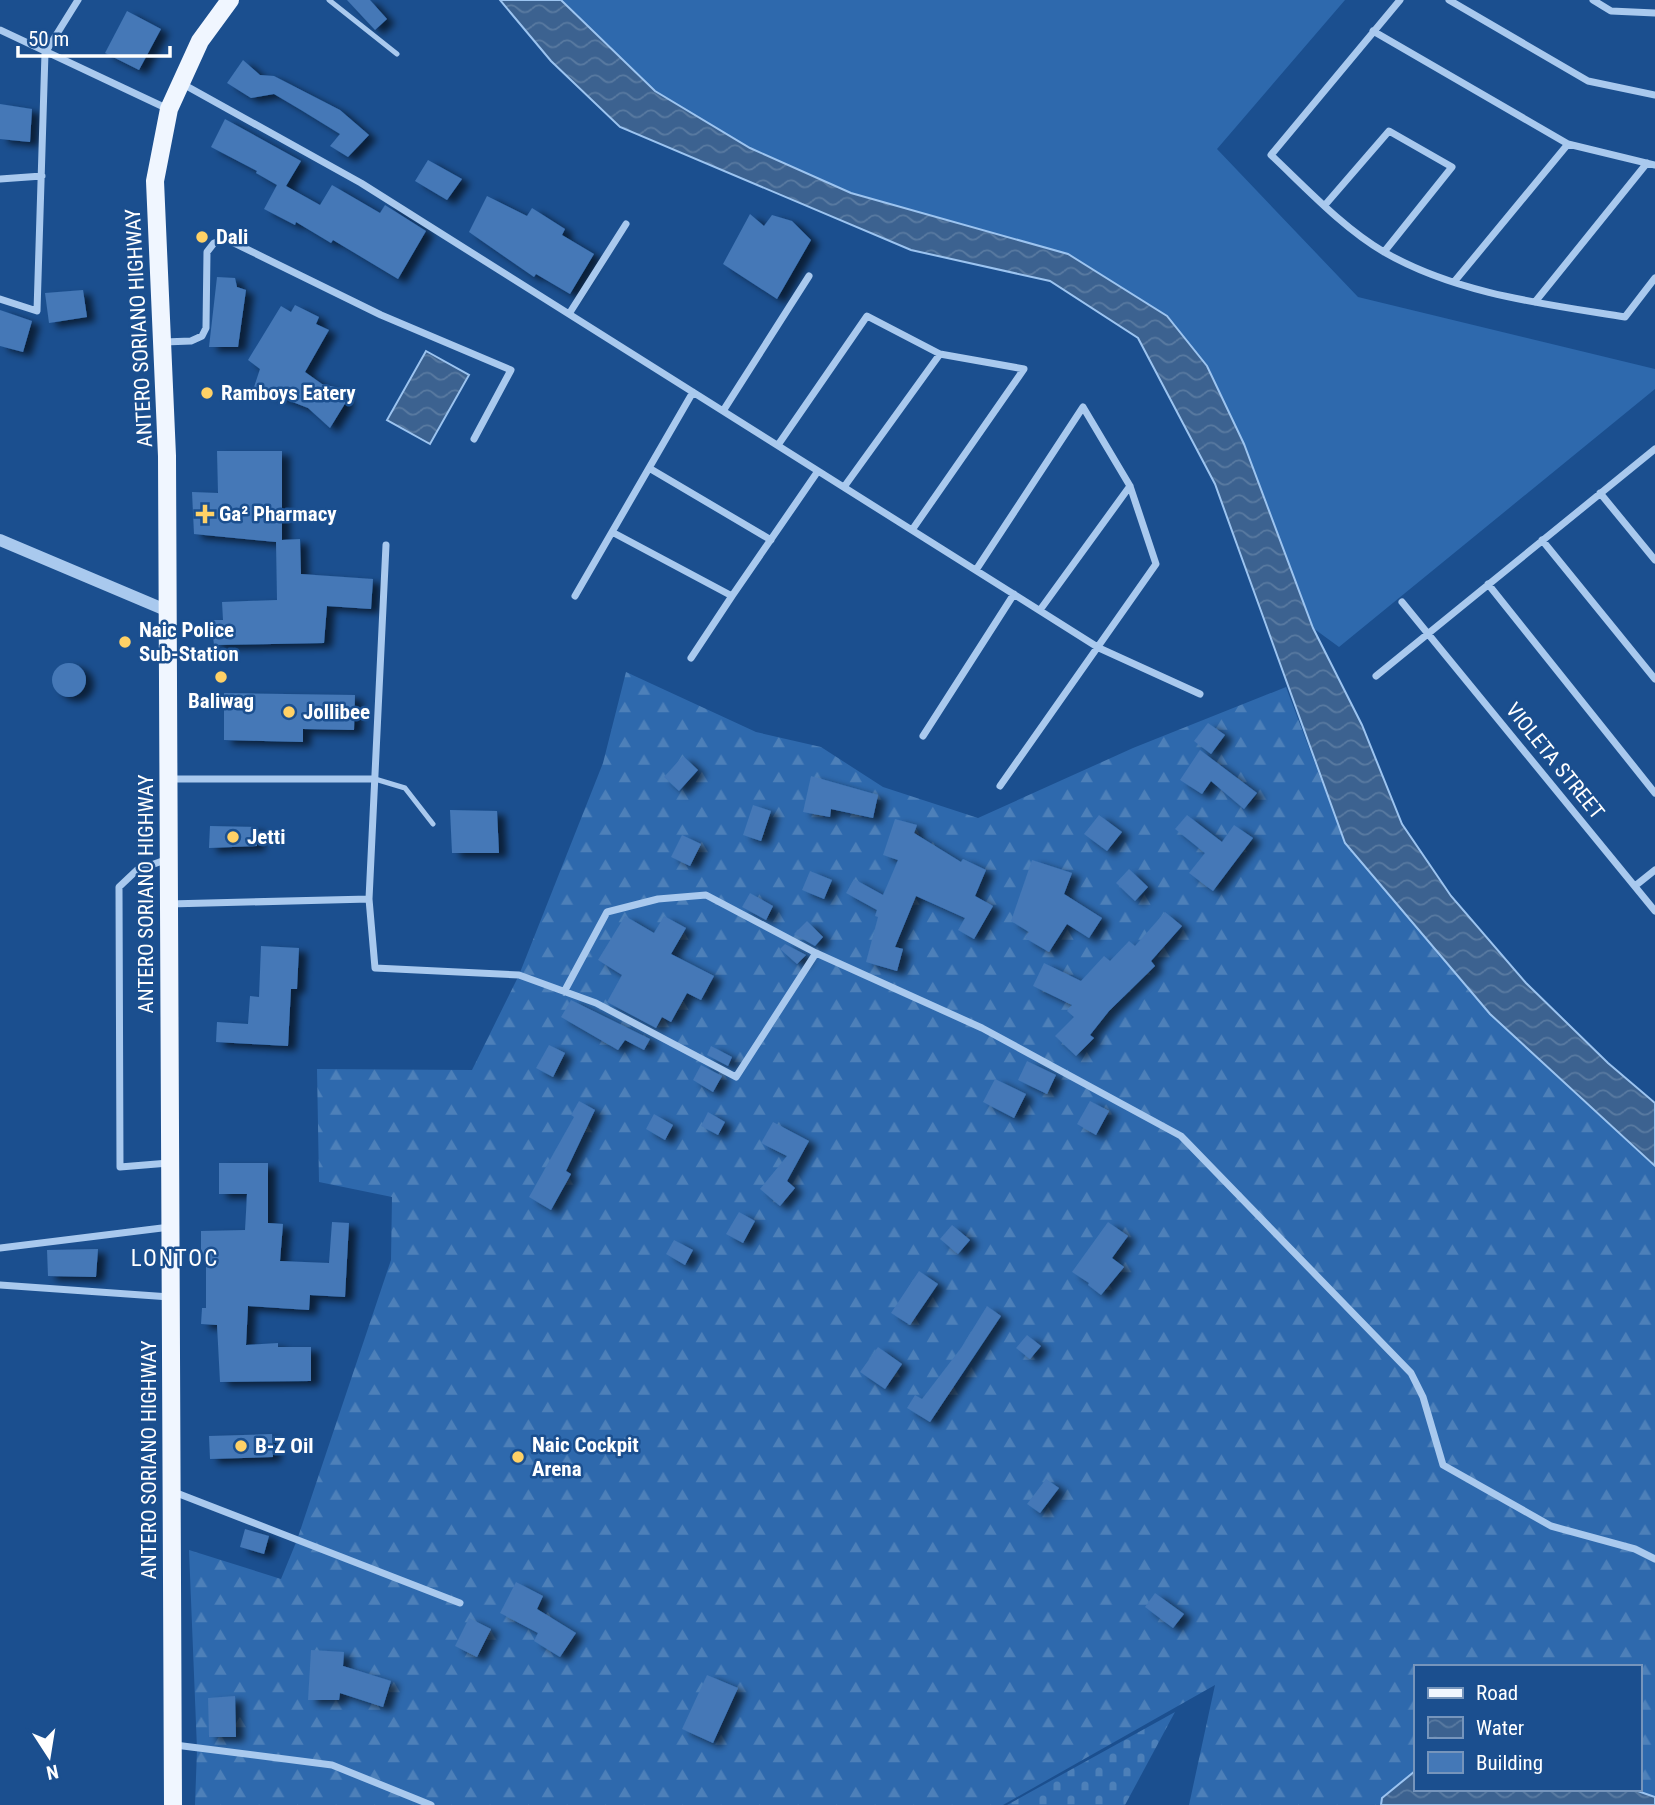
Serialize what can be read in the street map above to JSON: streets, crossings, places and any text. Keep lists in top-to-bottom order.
{
  "streets": {
    "main road": ["ANTERO SORIANO HIGHWAY"],
    "street": ["VIOLETA STREET"]
  },
  "districts": ["LONTOC"],
  "places": {
    "other": [
      "Dali",
      "Ramboys Eatery",
      "Naic Police Sub-Station",
      "Baliwag",
      "Jollibee",
      "Jetti",
      "B-Z Oil",
      "Naic Cockpit Arena"
    ],
    "health": ["Ga² Pharmacy"]
  },
  "legend": ["Road", "Water", "Building"],
  "scale_bar": "50 m",
  "north": "bottom"
}
